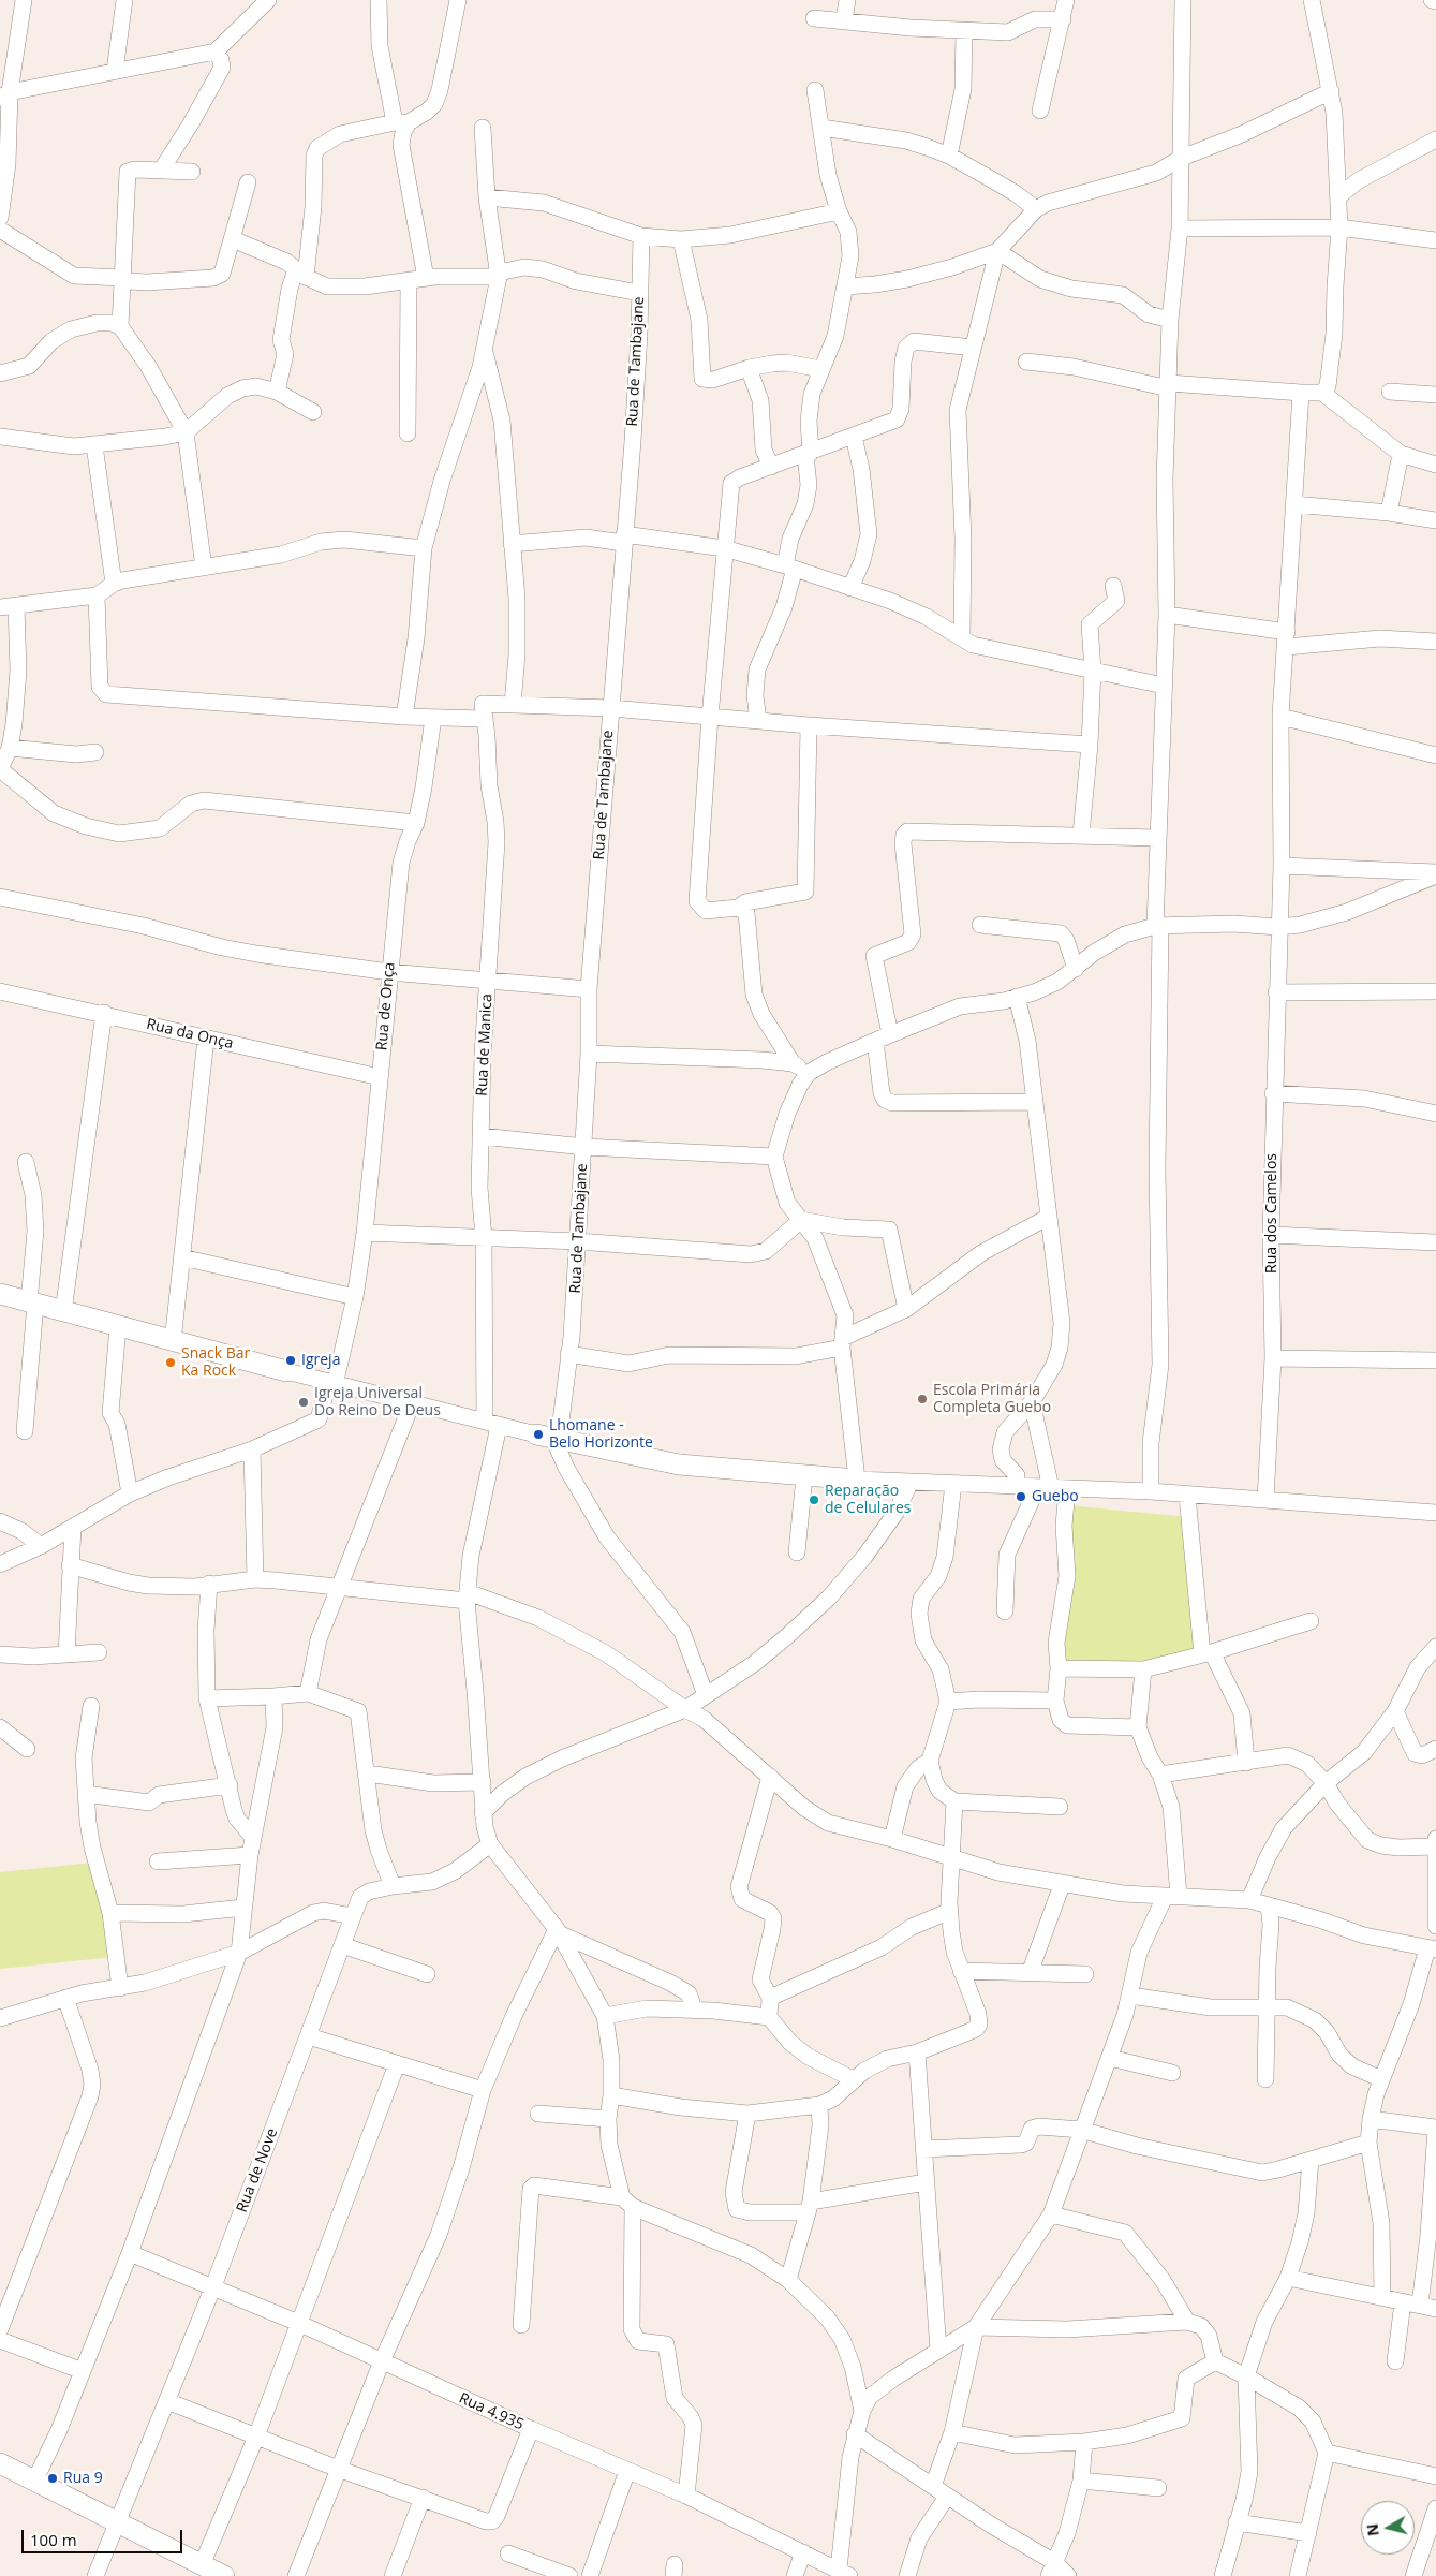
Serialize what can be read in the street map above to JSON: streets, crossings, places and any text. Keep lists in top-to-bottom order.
{
  "streets": {
    "street": [
      "Rua de Tambajane",
      "Rua de Onça",
      "Rua da Onça",
      "Rua de Manica",
      "Rua dos Camelos",
      "Rua de Nove",
      "Rua 4.935"
    ]
  },
  "crossings": [
    ["Rua de Onça", "Rua da Onça"],
    ["Rua de Manica", "Rua de Nove"],
    ["Rua de Nove", "Rua 4.935"]
  ],
  "places": [
    "Igreja",
    "Snack Bar Ka Rock",
    "Escola Primária Completa Guebo",
    "Igreja Universal Do Reino De Deus",
    "Lhomane - Belo Horizonte",
    "Guebo",
    "Reparação de Celulares",
    "Rua 9"
  ],
  "scale_bar": "100 m",
  "north": "left"
}
